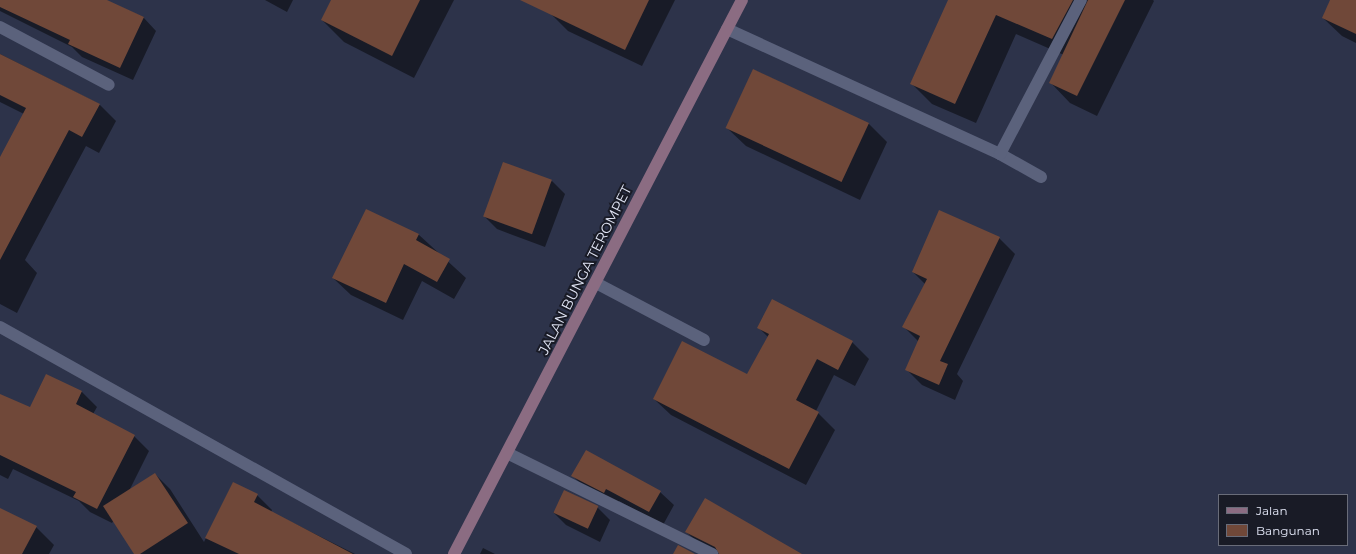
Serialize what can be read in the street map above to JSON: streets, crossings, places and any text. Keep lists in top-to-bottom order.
{
  "streets": {
    "street": ["JALAN BUNGA TEROMPET"]
  },
  "legend": ["Jalan", "Bangunan"]
}
